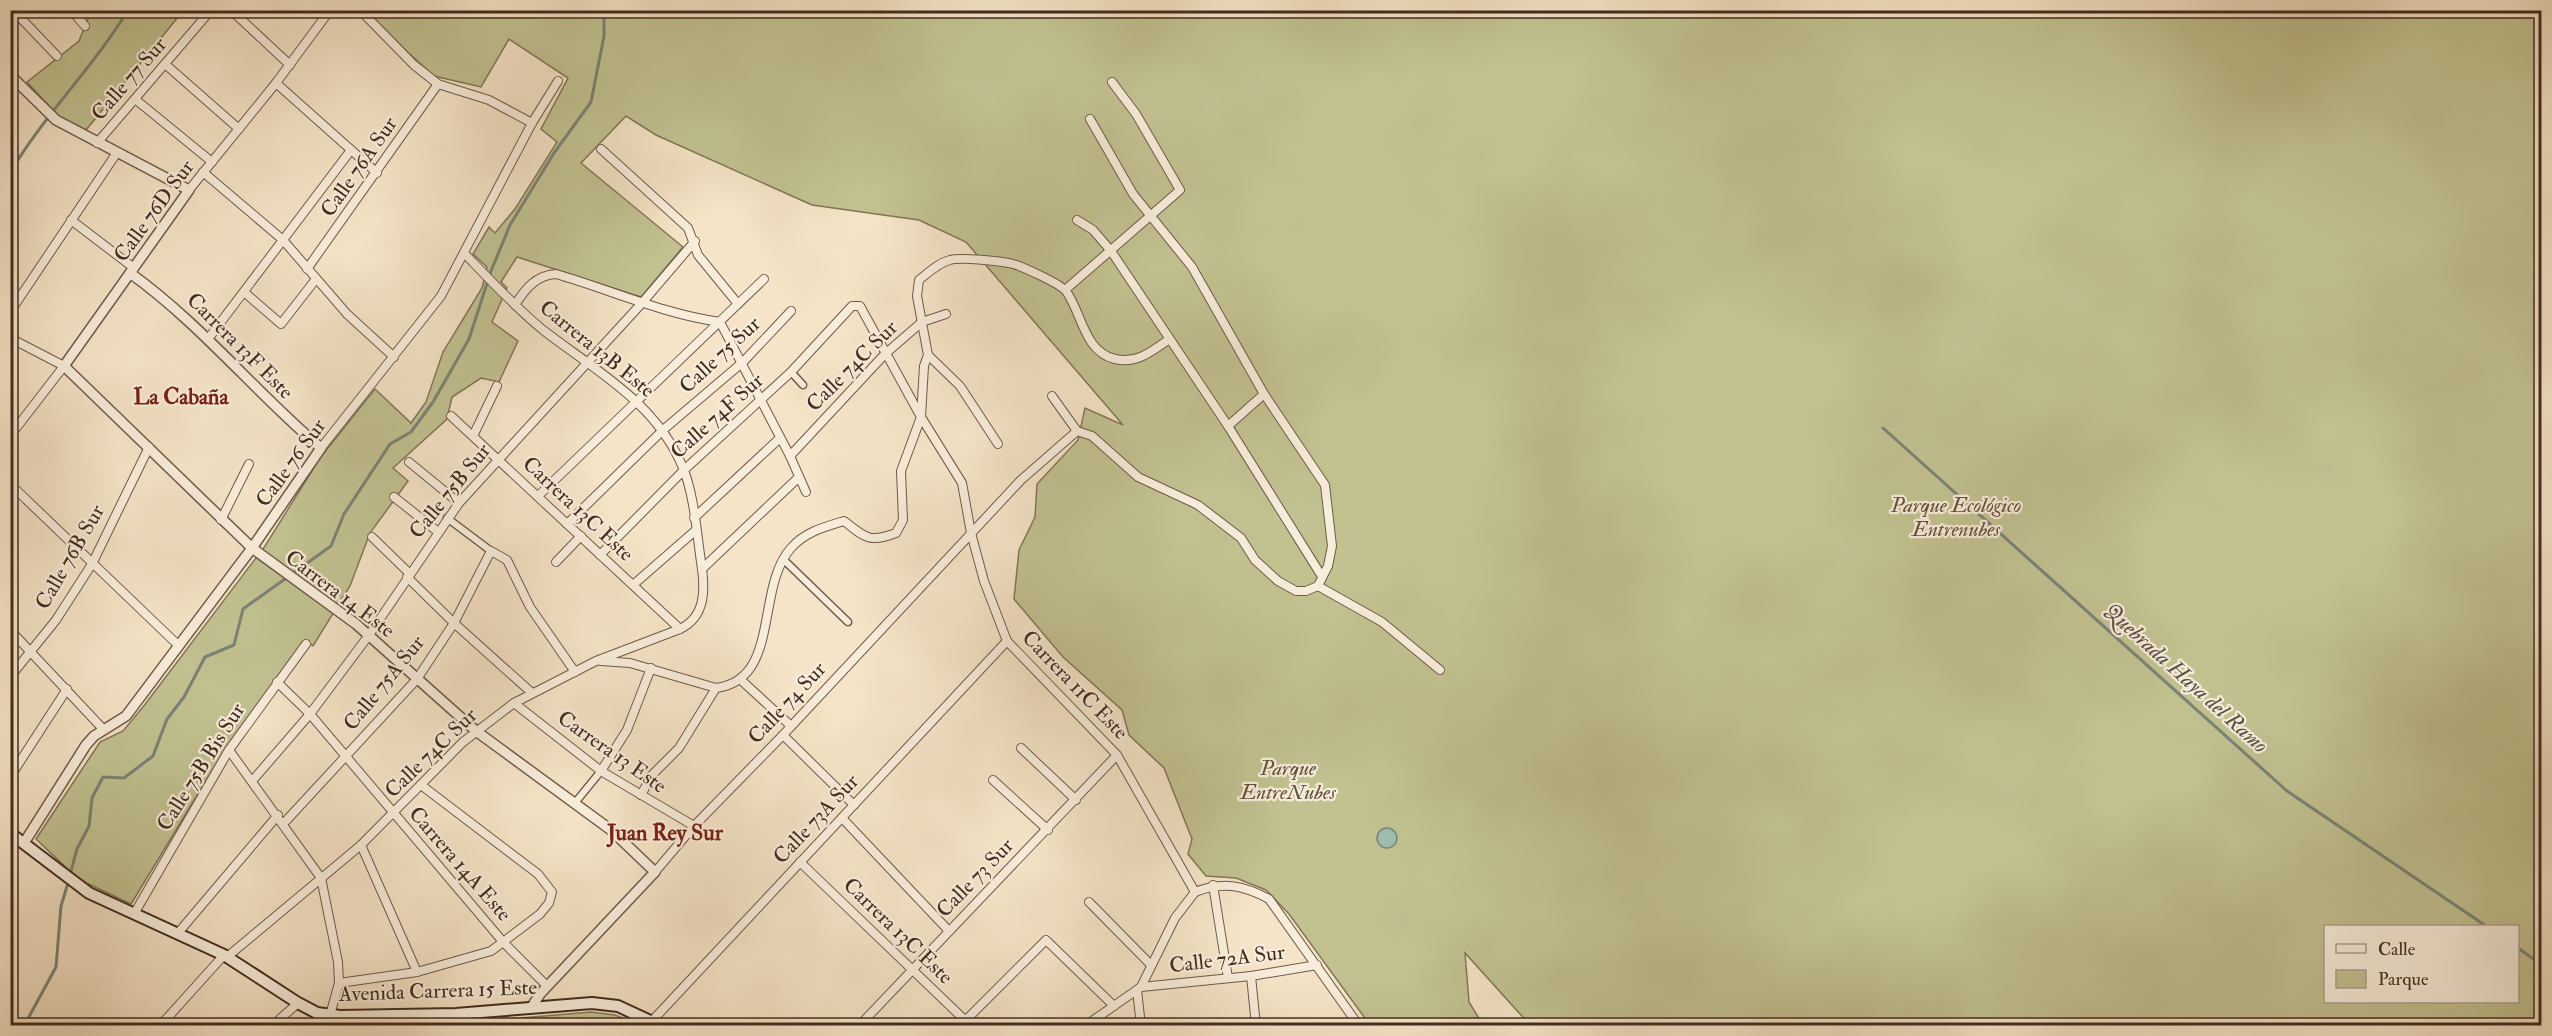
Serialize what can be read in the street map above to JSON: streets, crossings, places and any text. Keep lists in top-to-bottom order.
{
  "streets": {
    "main road": ["Avenida Carrera 15 Este"],
    "street": [
      "Calle 77 Sur",
      "Calle 76A Sur",
      "Calle 76D Sur",
      "Carrera 13F Este",
      "Carrera 13B Este",
      "Calle 75 Sur",
      "Calle 74C Sur",
      "Calle 74F Sur",
      "Calle 76 Sur",
      "Calle 75B Sur",
      "Carrera 13C Este",
      "Calle 76B Sur",
      "Carrera 14 Este",
      "Calle 75A Sur",
      "Carrera 11C Este",
      "Calle 74 Sur",
      "Carrera 13 Este",
      "Calle 75B Bis Sur",
      "Calle 73A Sur",
      "Carrera 14A Este",
      "Calle 73 Sur",
      "Calle 72A Sur"
    ]
  },
  "crossings": [
    ["Calle 76D Sur", "Carrera 13F Este"],
    ["Calle 76D Sur", "Carrera 14 Este"],
    ["Carrera 13F Este", "Calle 76 Sur"],
    ["Carrera 13B Este", "Calle 75 Sur"],
    ["Carrera 13B Este", "Calle 74C Sur"],
    ["Carrera 13B Este", "Calle 74F Sur"],
    ["Carrera 13B Este", "Calle 76 Sur"],
    ["Carrera 13B Este", "Calle 75B Sur"],
    ["Calle 75 Sur", "Carrera 13C Este"],
    ["Calle 74C Sur", "Carrera 13C Este"],
    ["Calle 74C Sur", "Carrera 14 Este"],
    ["Calle 74C Sur", "Carrera 11C Este"],
    ["Calle 74C Sur", "Carrera 13 Este"],
    ["Calle 74C Sur", "Carrera 14A Este"],
    ["Calle 74C Sur", "Avenida Carrera 15 Este"],
    ["Calle 74F Sur", "Carrera 13C Este"],
    ["Calle 74F Sur", "Carrera 11C Este"],
    ["Calle 76 Sur", "Carrera 14 Este"],
    ["Calle 76 Sur", "Avenida Carrera 15 Este"],
    ["Calle 75B Sur", "Carrera 13C Este"],
    ["Calle 75B Sur", "Carrera 14 Este"],
    ["Calle 75B Sur", "Carrera 14A Este"],
    ["Carrera 13C Este", "Calle 73A Sur"],
    ["Carrera 13C Este", "Calle 73 Sur"],
    ["Calle 76B Sur", "Carrera 14 Este"],
    ["Carrera 14 Este", "Calle 75A Sur"],
    ["Carrera 14 Este", "Calle 74 Sur"],
    ["Calle 75A Sur", "Carrera 14A Este"],
    ["Carrera 11C Este", "Calle 74 Sur"],
    ["Carrera 11C Este", "Calle 73A Sur"],
    ["Carrera 11C Este", "Calle 73 Sur"],
    ["Calle 74 Sur", "Carrera 13 Este"],
    ["Calle 74 Sur", "Carrera 14A Este"],
    ["Calle 74 Sur", "Avenida Carrera 15 Este"],
    ["Calle 75B Bis Sur", "Carrera 14A Este"],
    ["Calle 75B Bis Sur", "Avenida Carrera 15 Este"],
    ["Calle 73A Sur", "Avenida Carrera 15 Este"]
  ],
  "districts": ["La Cabaña", "Juan Rey Sur"],
  "water": ["Quebrada Haya del Ramo"],
  "parks": ["Parque Ecológico Entrenubes", "Parque EntreNubes"],
  "legend": ["Calle", "Parque"]
}
